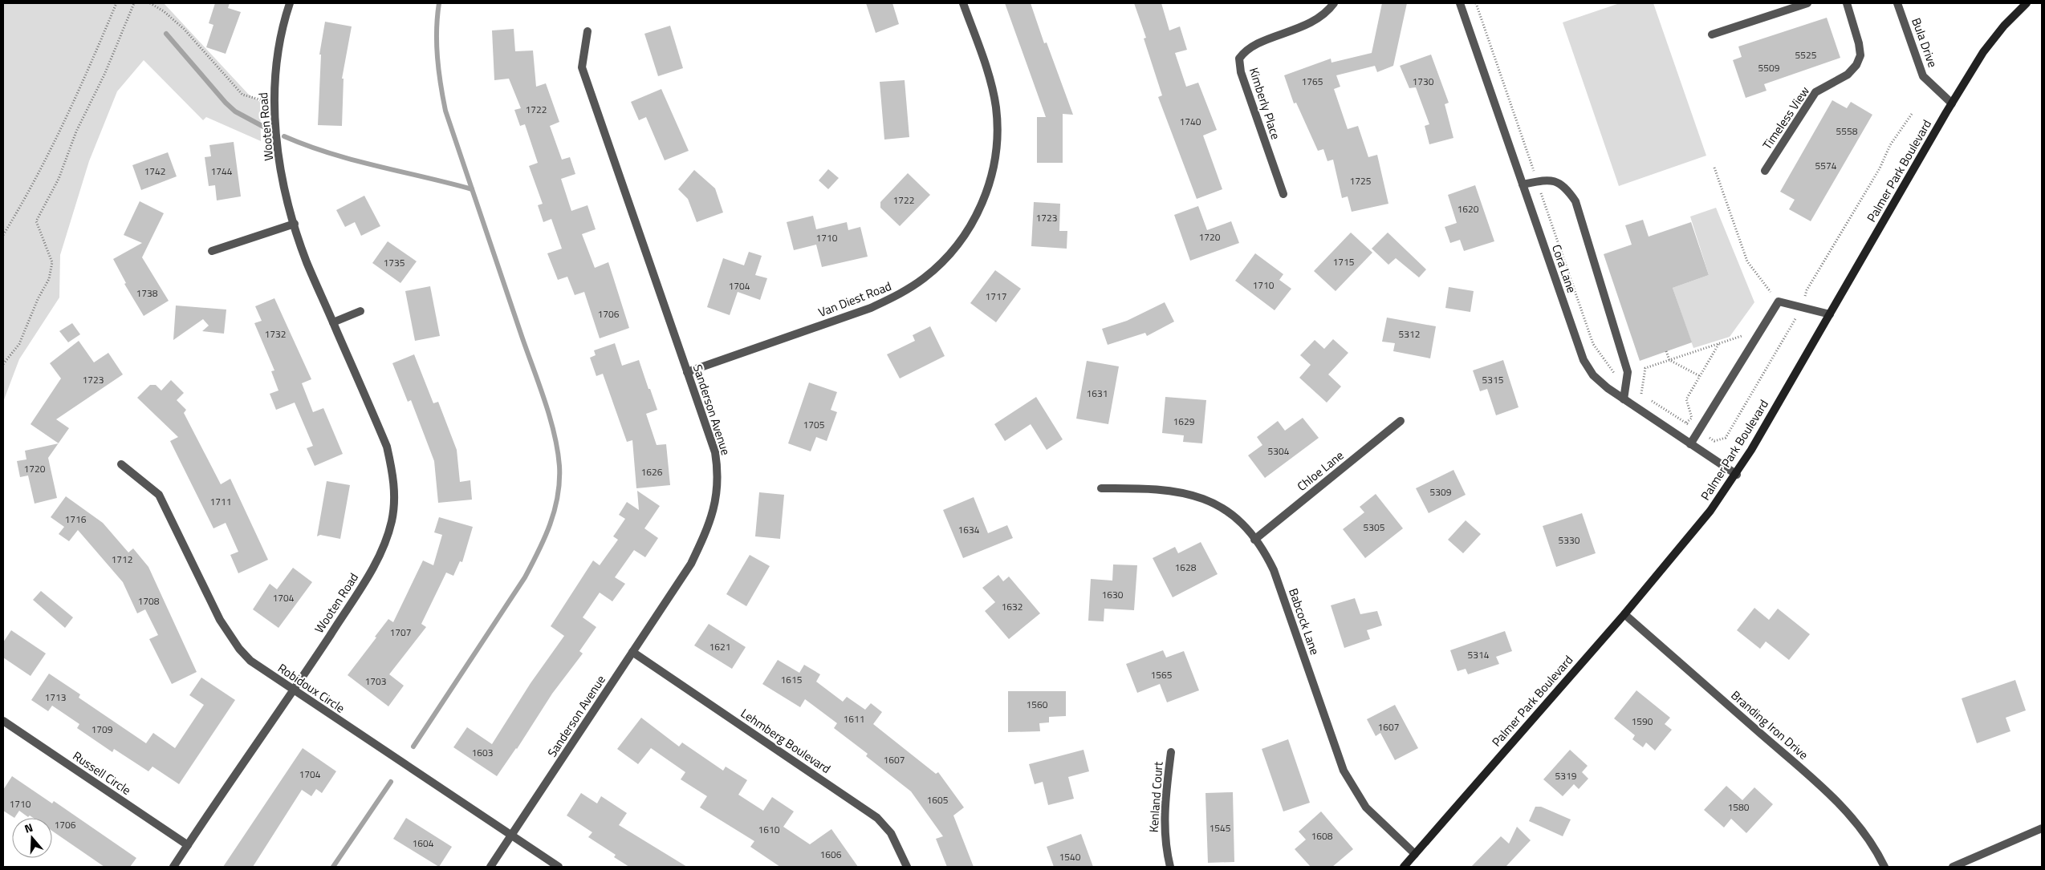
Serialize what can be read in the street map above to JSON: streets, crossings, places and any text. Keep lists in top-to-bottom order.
{
  "streets": {
    "main road": ["Palmer Park Boulevard"],
    "street": [
      "Bula Drive",
      "Kimberly Place",
      "Timeless View",
      "Wooten Road",
      "Cora Lane",
      "Van Diest Road",
      "Sanderson Avenue",
      "Chloe Lane",
      "Babcock Lane",
      "Robidoux Circle",
      "Branding Iron Drive",
      "Lehmberg Boulevard",
      "Russell Circle",
      "Kenland Court"
    ]
  },
  "crossings": [
    ["Bula Drive", "Palmer Park Boulevard"],
    ["Wooten Road", "Robidoux Circle"],
    ["Wooten Road", "Russell Circle"],
    ["Palmer Park Boulevard", "Cora Lane"],
    ["Palmer Park Boulevard", "Babcock Lane"],
    ["Palmer Park Boulevard", "Branding Iron Drive"],
    ["Van Diest Road", "Sanderson Avenue"],
    ["Sanderson Avenue", "Robidoux Circle"],
    ["Sanderson Avenue", "Lehmberg Boulevard"],
    ["Chloe Lane", "Babcock Lane"]
  ],
  "house_numbers": [
    "5525",
    "5509",
    "1765",
    "1730",
    "1722",
    "1740",
    "5558",
    "5574",
    "1742",
    "1744",
    "1725",
    "1722",
    "1620",
    "1723",
    "1720",
    "1710",
    "1715",
    "1735",
    "1710",
    "1704",
    "1738",
    "1717",
    "1706",
    "1732",
    "5312",
    "1723",
    "5315",
    "1631",
    "1629",
    "1705",
    "5304",
    "1720",
    "1626",
    "5309",
    "1711",
    "1716",
    "5305",
    "1634",
    "5330",
    "1712",
    "1628",
    "1630",
    "1704",
    "1708",
    "1632",
    "1707",
    "1621",
    "5314",
    "1565",
    "1615",
    "1703",
    "1713",
    "1560",
    "1611",
    "1590",
    "1607",
    "1709",
    "1603",
    "1607",
    "1704",
    "5319",
    "1605",
    "1710",
    "1580",
    "1706",
    "1545",
    "1610",
    "1608",
    "1604",
    "1606",
    "1540"
  ],
  "north": "top"
}
